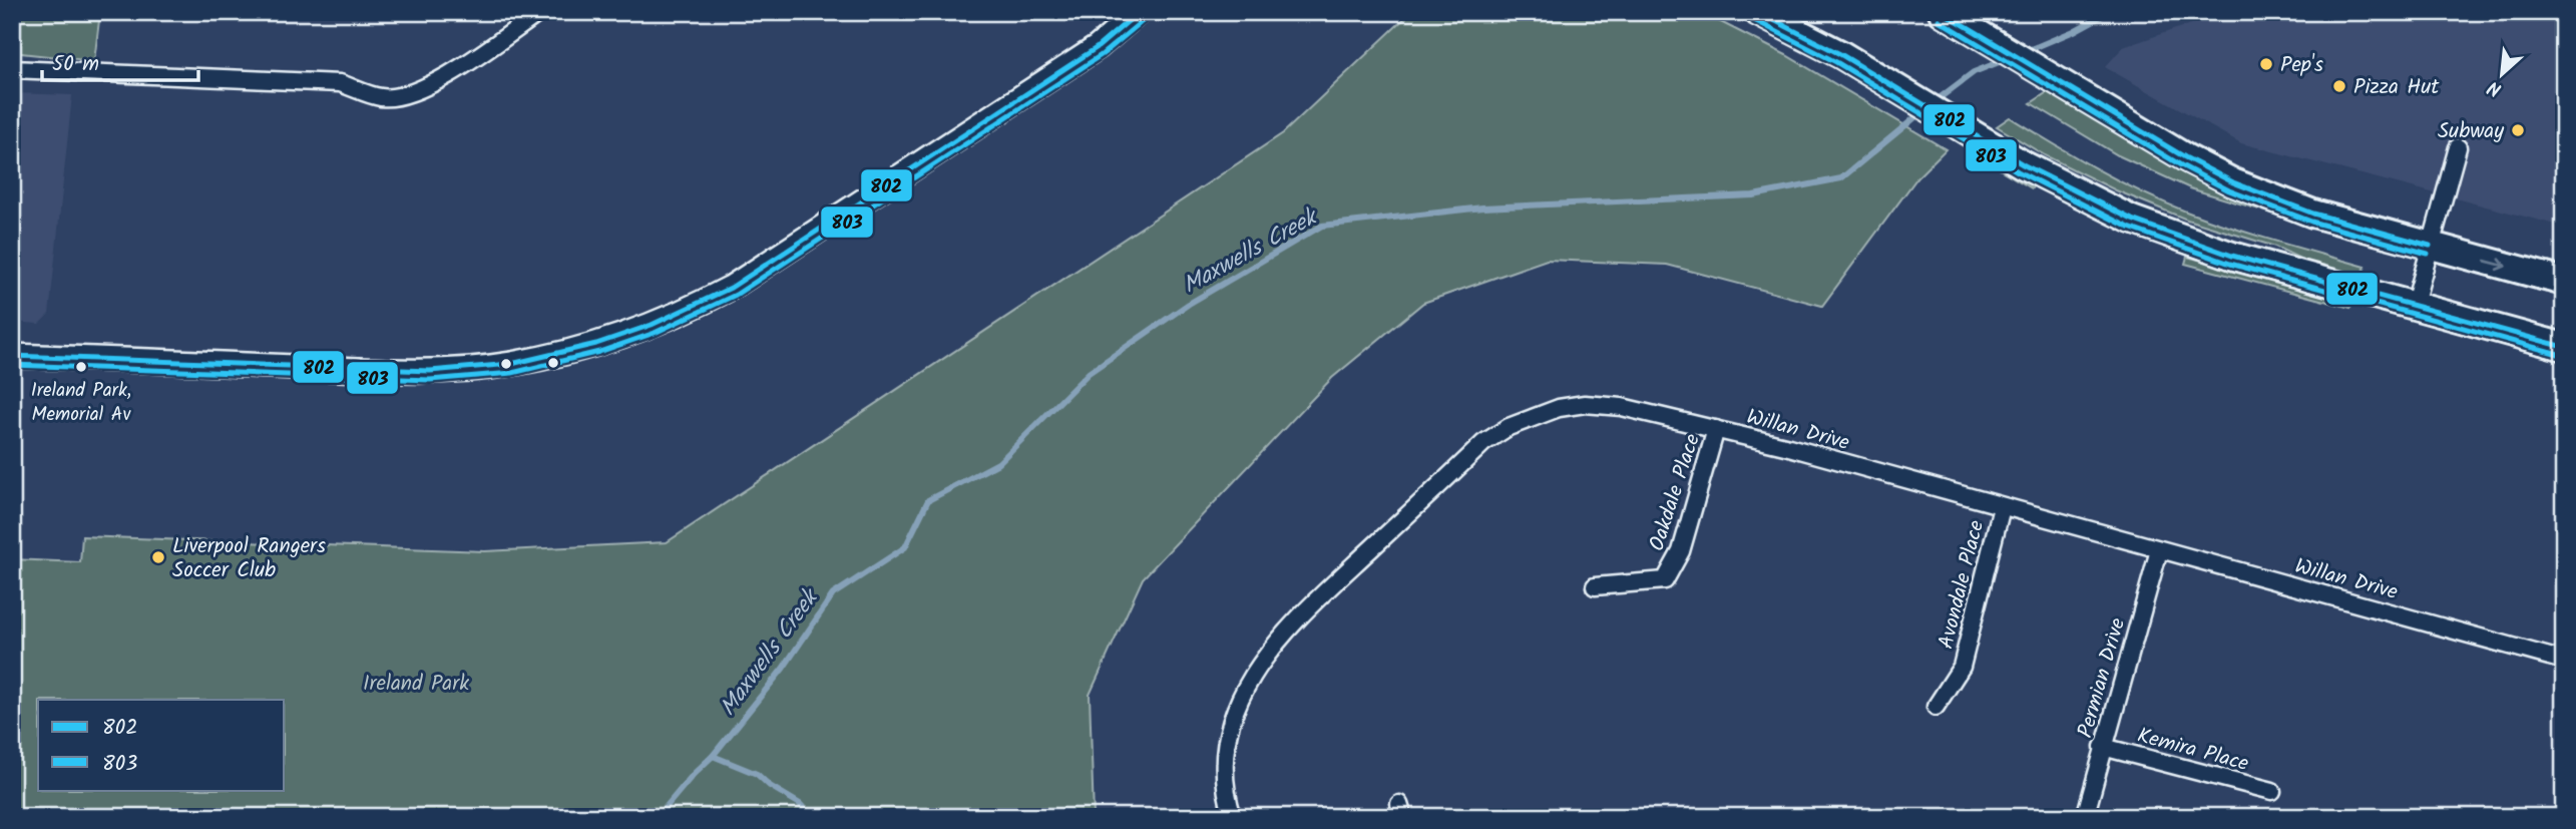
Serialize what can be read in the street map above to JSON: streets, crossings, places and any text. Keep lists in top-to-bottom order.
{
  "streets": {
    "street": [
      "Willan Drive",
      "Oakdale Place",
      "Avondale Place",
      "Permian Drive",
      "Kemira Place"
    ]
  },
  "crossings": [
    ["Willan Drive", "Oakdale Place"],
    ["Willan Drive", "Avondale Place"],
    ["Willan Drive", "Permian Drive"],
    ["Permian Drive", "Kemira Place"]
  ],
  "water": ["Maxwells Creek"],
  "parks": ["Ireland Park"],
  "places": [
    "Pep's",
    "Pizza Hut",
    "Subway",
    "Ireland Park, Memorial Av",
    "Liverpool Rangers Soccer Club"
  ],
  "lines": ["transit line 802", "transit line 803"],
  "legend": ["802", "803"],
  "scale_bar": "50 m",
  "north": "bottom left"
}
